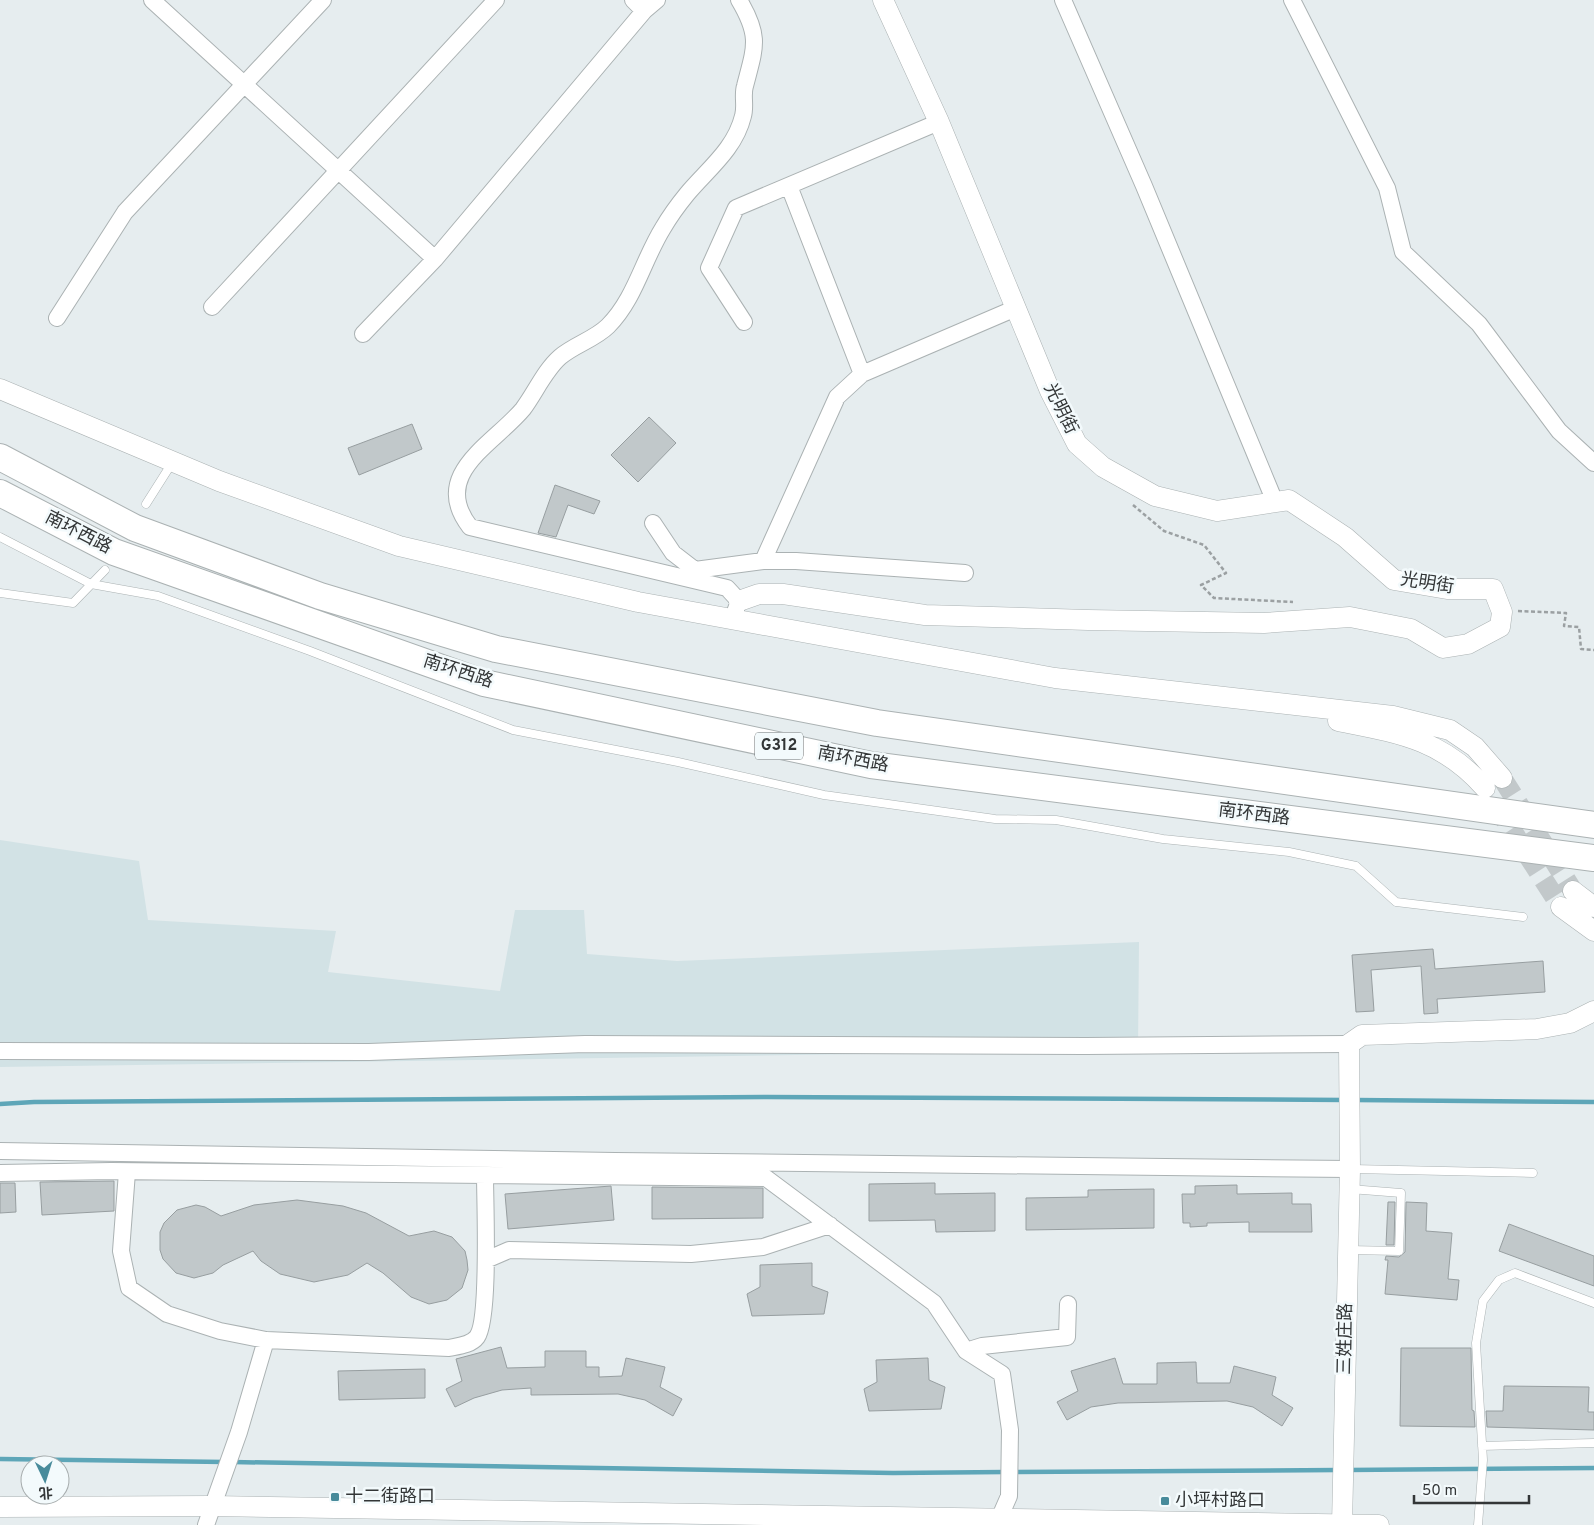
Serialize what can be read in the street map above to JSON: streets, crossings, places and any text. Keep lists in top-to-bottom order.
{
  "streets": {
    "highway": ["南环西路", "G312"],
    "street": ["光明街", "三姓庄路"]
  },
  "places": {
    "transit": ["十二街路口", "小坪村路口"]
  },
  "scale_bar": "50 m",
  "north": "bottom"
}
